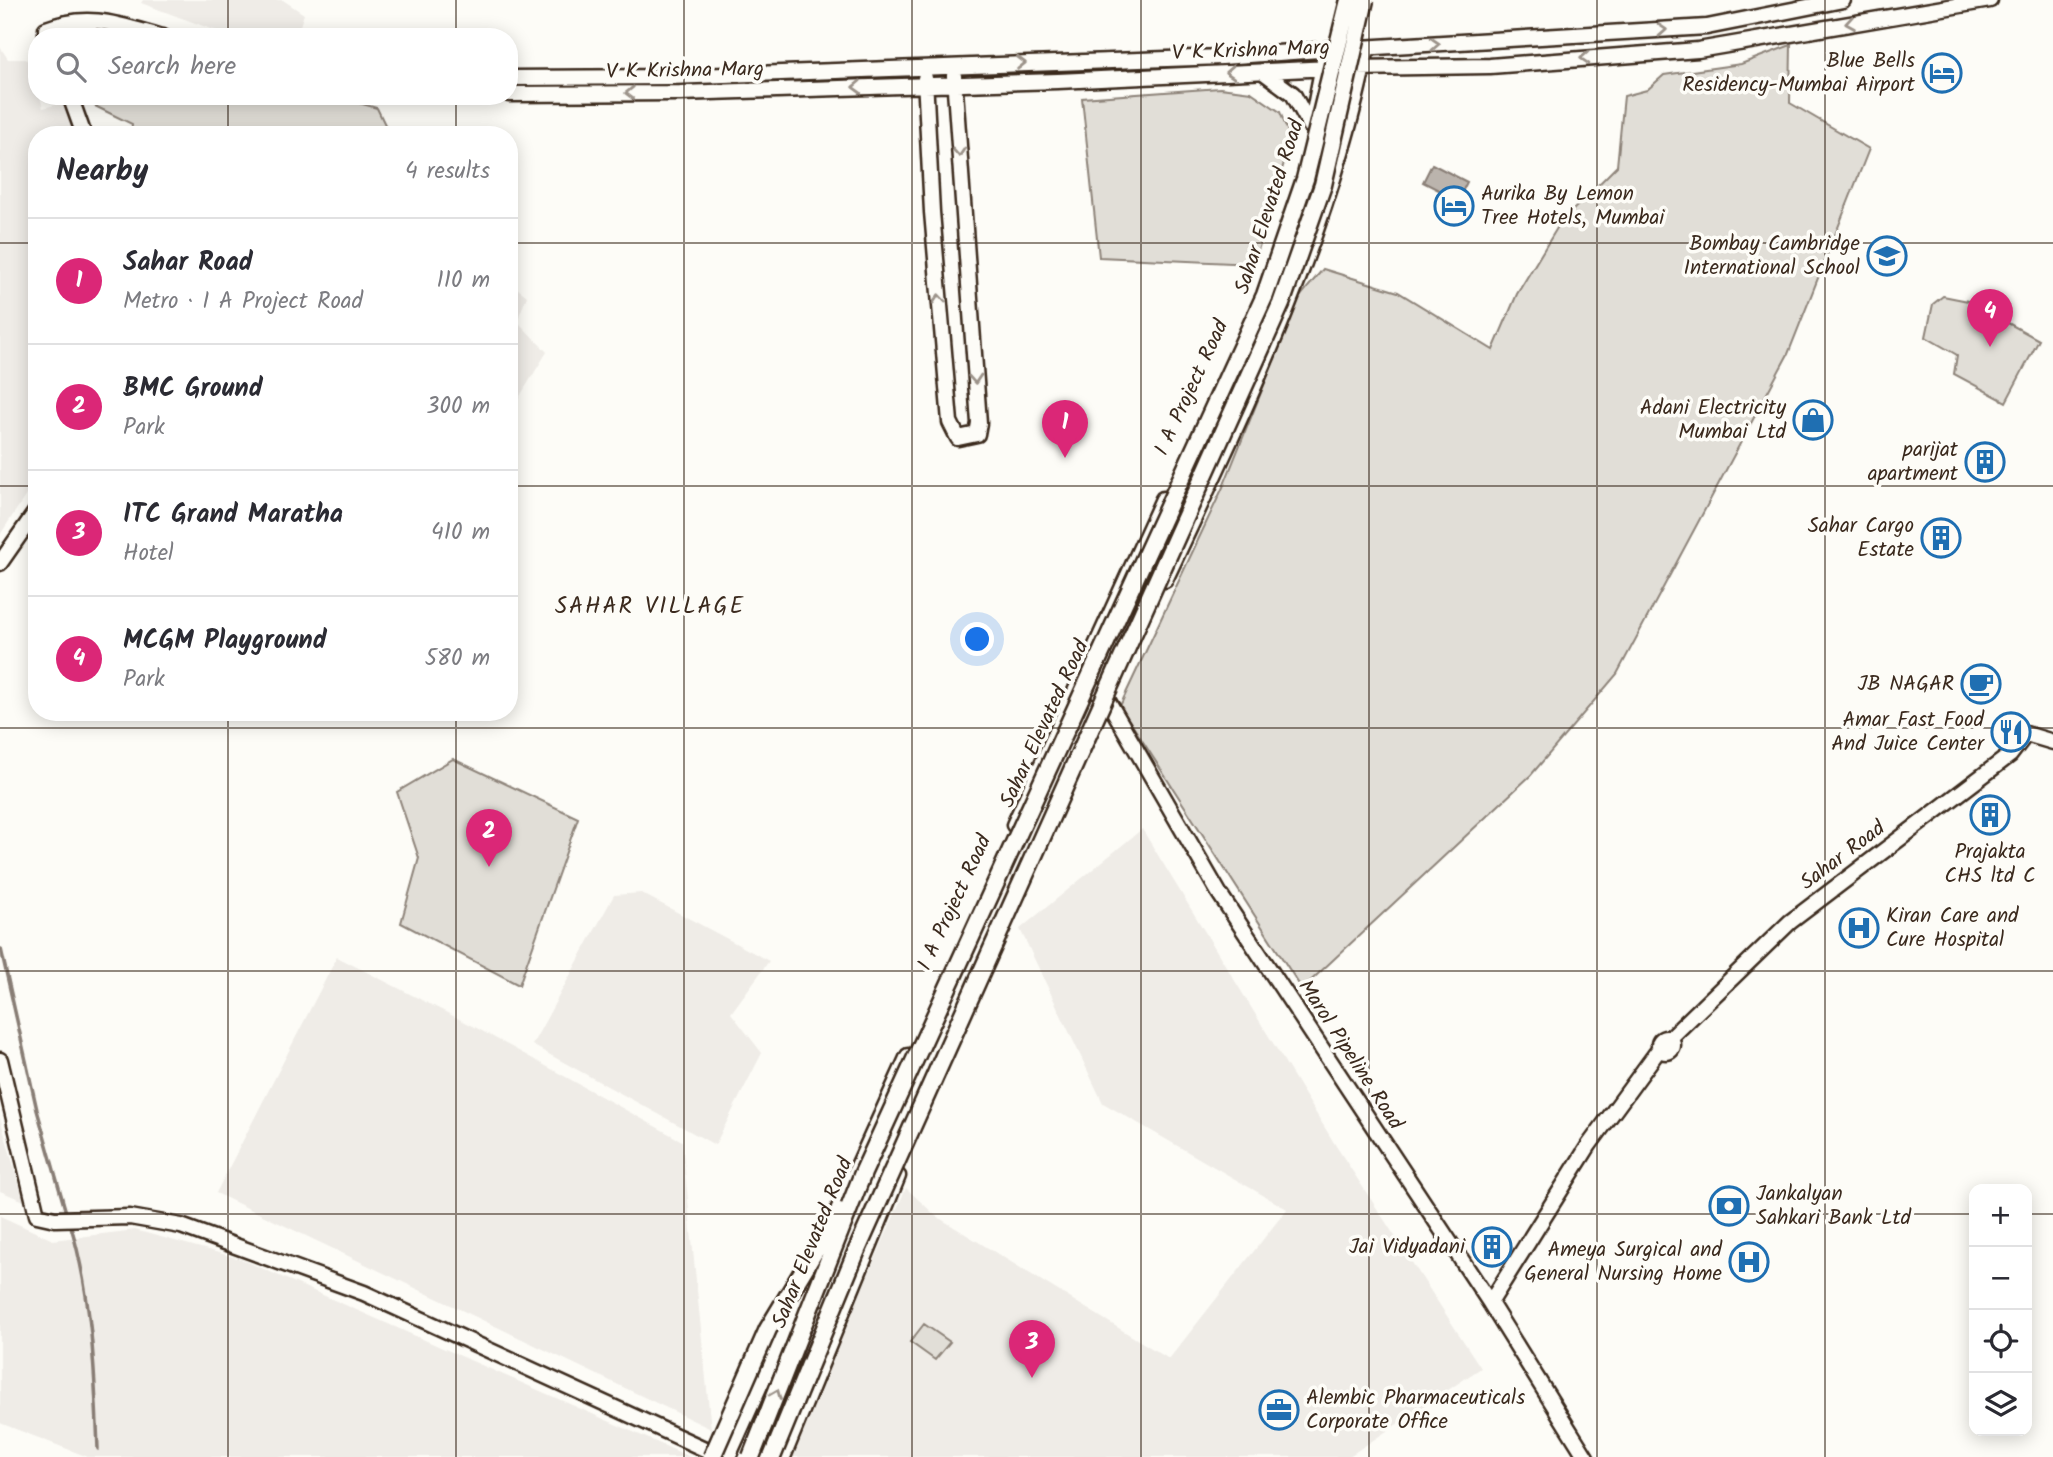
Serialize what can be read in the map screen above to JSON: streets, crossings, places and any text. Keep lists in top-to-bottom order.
{
  "streets": {
    "main road": ["Sahar Elevated Road"],
    "street": [
      "V K Krishna Marg",
      "I A Project Road",
      "Sahar Road",
      "Marol Pipeline Road"
    ]
  },
  "crossings": [
    ["V K Krishna Marg", "I A Project Road"],
    ["I A Project Road", "Marol Pipeline Road"],
    ["Sahar Road", "Marol Pipeline Road"]
  ],
  "districts": ["SAHAR VILLAGE"],
  "places": {
    "hotel": ["Blue Bells Residency-Mumbai Airport", "Aurika By Lemon Tree Hotels, Mumbai"],
    "school or university": ["Bombay Cambridge International School"],
    "shop": ["Adani Electricity Mumbai Ltd"],
    "building": [
      "parijat apartment",
      "Sahar Cargo Estate",
      "Prajakta CHS ltd C",
      "Jai Vidyadani"
    ],
    "cafe": ["JB NAGAR"],
    "restaurant": ["Amar Fast Food And Juice Center"],
    "hospital": ["Kiran Care and Cure Hospital", "Ameya Surgical and General Nursing Home"],
    "bank": ["Jankalyan Sahkari Bank Ltd"],
    "office": ["Alembic Pharmaceuticals Corporate Office"]
  },
  "page": {
    "search": "Search here",
    "heading": ["Nearby", "4 results"],
    "list": [
      {
        "mark": "1",
        "name": "Sahar Road",
        "note": "Metro · I A Project Road",
        "value": "110 m"
      },
      {
        "mark": "2",
        "name": "BMC Ground",
        "note": "Park",
        "value": "300 m"
      },
      {
        "mark": "3",
        "name": "ITC Grand Maratha",
        "note": "Hotel",
        "value": "410 m"
      },
      {
        "mark": "4",
        "name": "MCGM Playground",
        "note": "Park",
        "value": "580 m"
      }
    ],
    "pins": [
      "4",
      "1",
      "2",
      "3"
    ],
    "map_buttons": ["+", "−"]
  }
}
